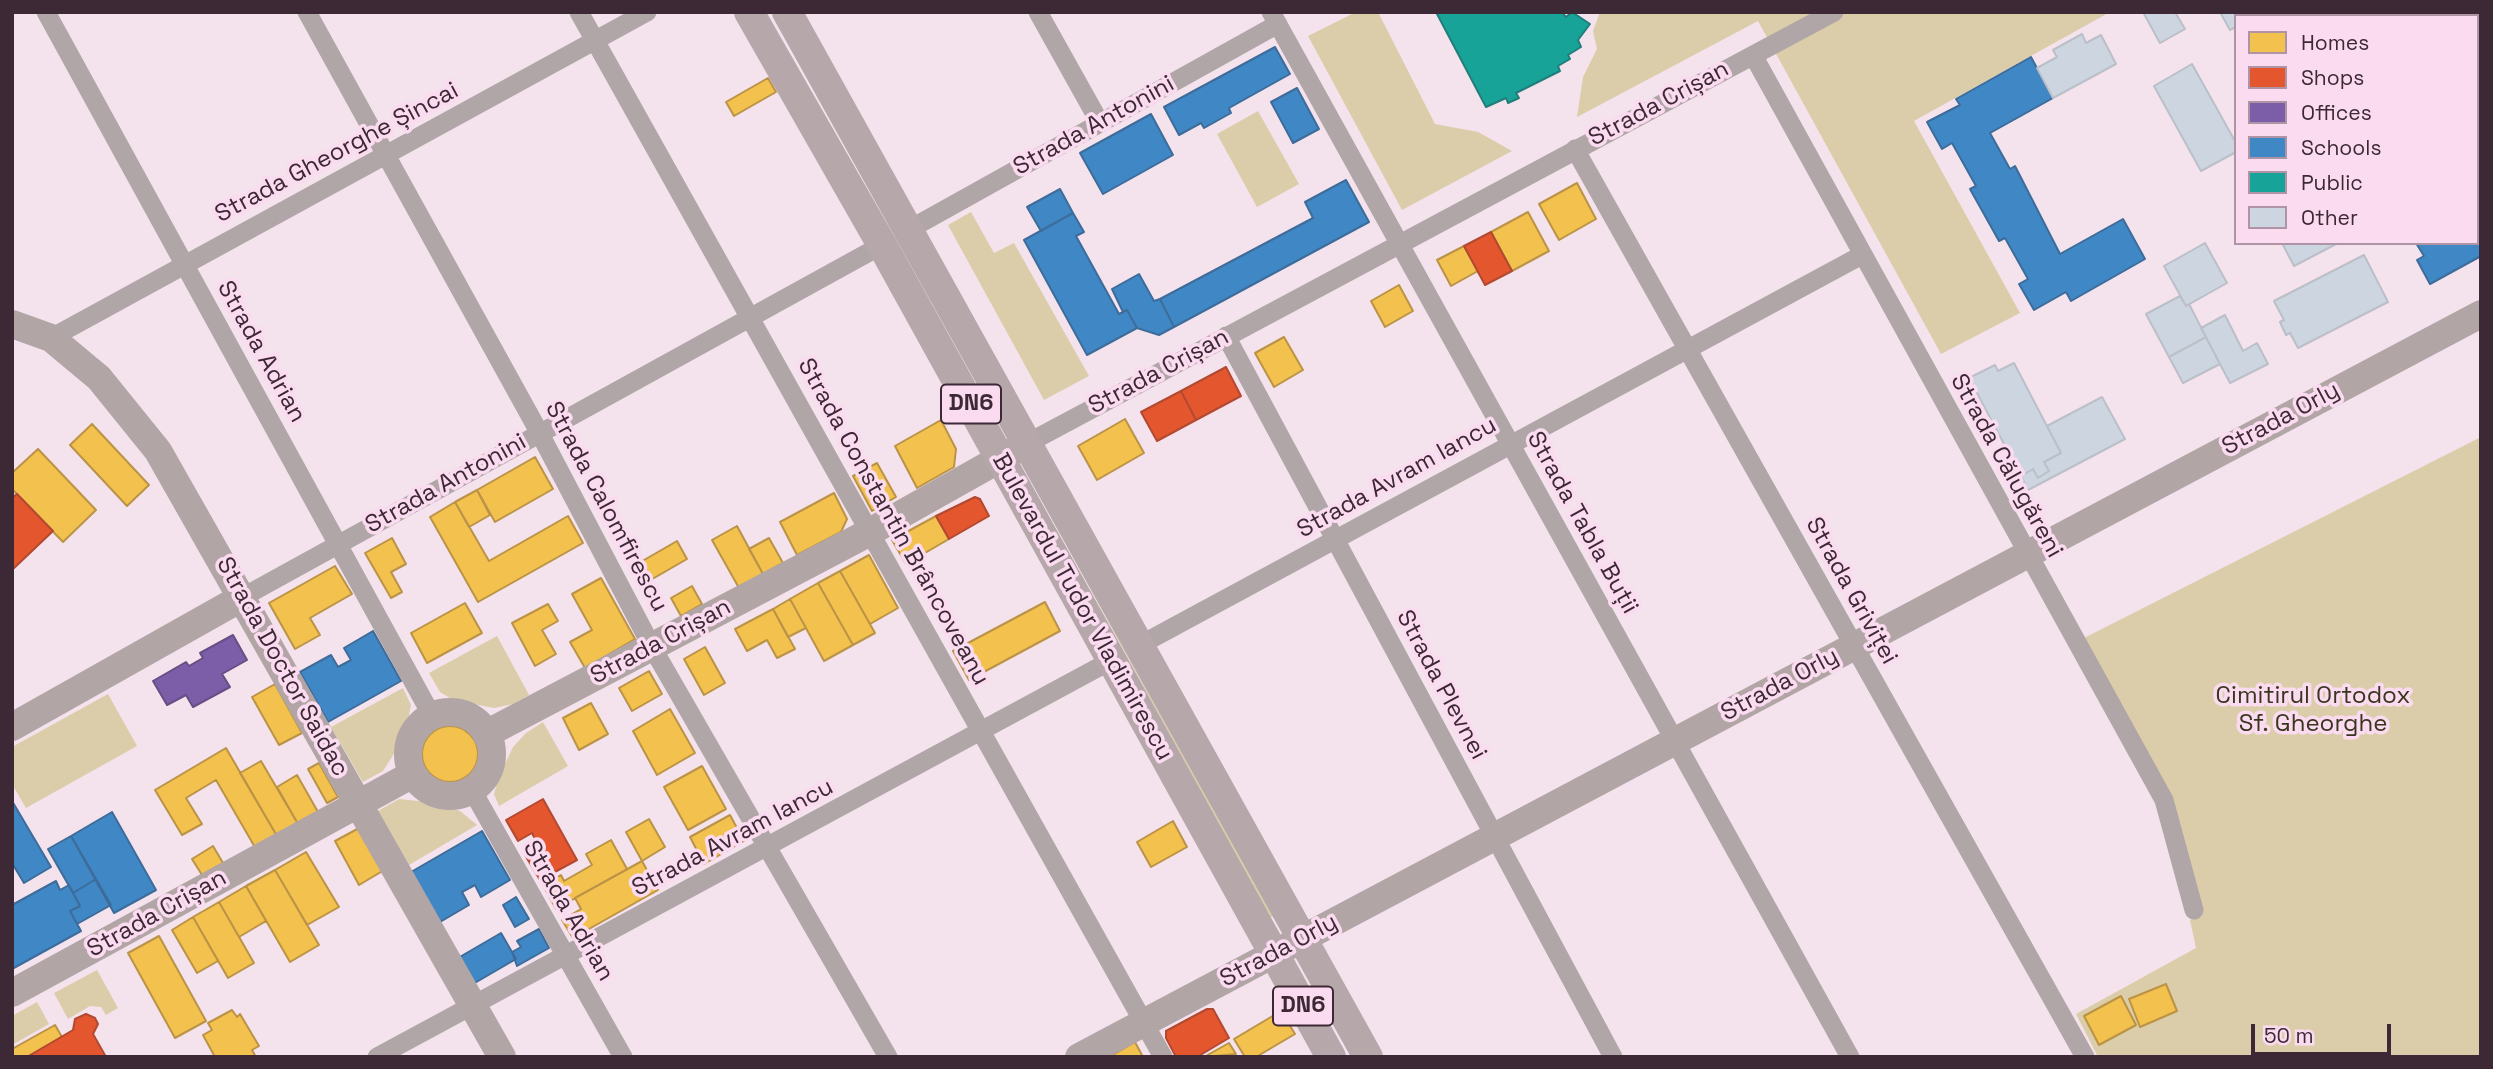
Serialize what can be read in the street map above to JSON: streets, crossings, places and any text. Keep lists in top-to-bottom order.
{
  "streets": {
    "main road": ["DN6", "Bulevardul Tudor Vladimirescu"],
    "street": [
      "Strada Crișan",
      "Strada Antonini",
      "Strada Gheorghe Șincai",
      "Strada Adrian",
      "Strada Orly",
      "Strada Călugăreni",
      "Strada Avram Iancu",
      "Strada Calomfirescu",
      "Strada Constantin Brâncoveanu",
      "Strada Tabla Buții",
      "Strada Griviței",
      "Strada Doctor Saidac",
      "Strada Plevnei"
    ]
  },
  "crossings": [
    ["Strada Crișan", "Strada Adrian"],
    ["Strada Crișan", "Strada Călugăreni"],
    ["Strada Crișan", "Strada Calomfirescu"],
    ["Strada Crișan", "Strada Constantin Brâncoveanu"],
    ["Strada Crișan", "Strada Tabla Buții"],
    ["Strada Crișan", "Strada Griviței"],
    ["Strada Crișan", "Bulevardul Tudor Vladimirescu"],
    ["Strada Crișan", "Strada Doctor Saidac"],
    ["Strada Crișan", "Strada Plevnei"],
    ["Strada Antonini", "Strada Adrian"],
    ["Strada Antonini", "Strada Calomfirescu"],
    ["Strada Antonini", "Strada Constantin Brâncoveanu"],
    ["Strada Antonini", "Strada Tabla Buții"],
    ["Strada Antonini", "Bulevardul Tudor Vladimirescu"],
    ["Strada Antonini", "Strada Doctor Saidac"],
    ["Strada Gheorghe Șincai", "Strada Adrian"],
    ["Strada Gheorghe Șincai", "Strada Calomfirescu"],
    ["Strada Gheorghe Șincai", "Strada Constantin Brâncoveanu"],
    ["Strada Gheorghe Șincai", "Strada Doctor Saidac"],
    ["Strada Adrian", "Strada Avram Iancu"],
    ["Strada Orly", "Strada Călugăreni"],
    ["Strada Orly", "Strada Constantin Brâncoveanu"],
    ["Strada Orly", "Strada Tabla Buții"],
    ["Strada Orly", "Strada Griviței"],
    ["Strada Orly", "Bulevardul Tudor Vladimirescu"],
    ["Strada Orly", "Strada Plevnei"],
    ["Strada Călugăreni", "Strada Avram Iancu"],
    ["Strada Avram Iancu", "Strada Calomfirescu"],
    ["Strada Avram Iancu", "Strada Constantin Brâncoveanu"],
    ["Strada Avram Iancu", "Strada Tabla Buții"],
    ["Strada Avram Iancu", "Strada Griviței"],
    ["Strada Avram Iancu", "Bulevardul Tudor Vladimirescu"],
    ["Strada Avram Iancu", "Strada Doctor Saidac"],
    ["Strada Avram Iancu", "Strada Plevnei"]
  ],
  "parks": ["Cimitirul Ortodox Sf. Gheorghe"],
  "legend": [
    "Homes",
    "Shops",
    "Offices",
    "Schools",
    "Public",
    "Other"
  ],
  "scale_bar": "50 m"
}
